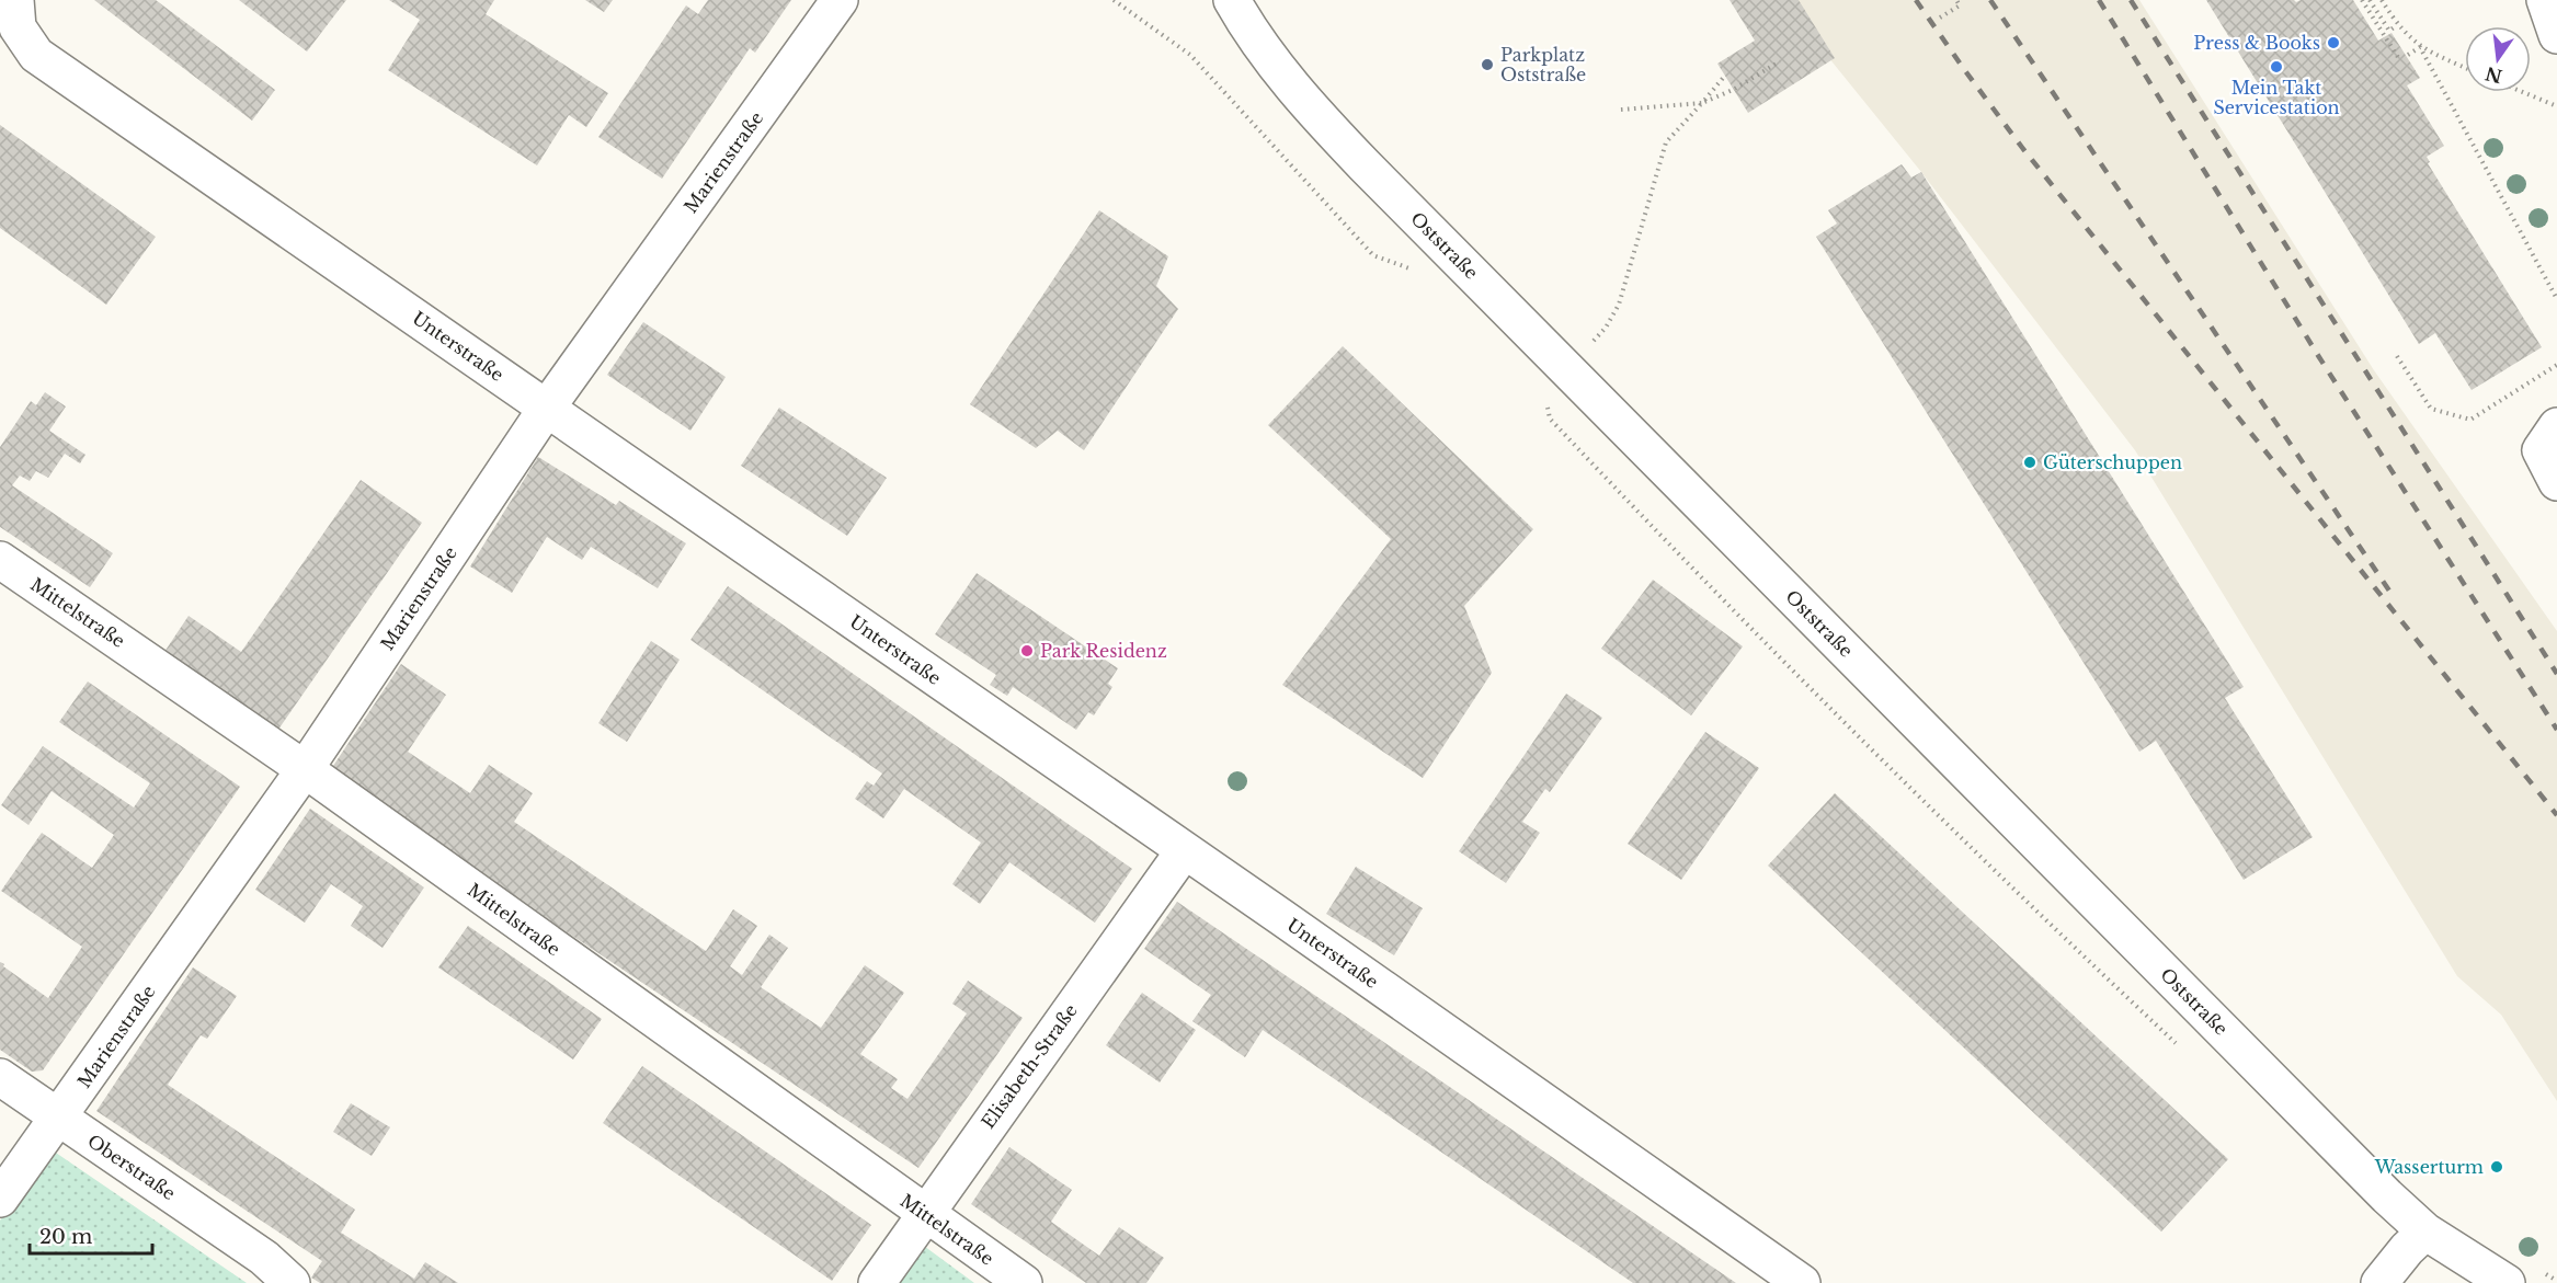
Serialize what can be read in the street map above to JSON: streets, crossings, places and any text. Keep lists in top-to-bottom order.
{
  "streets": {
    "street": [
      "Marienstraße",
      "Oststraße",
      "Unterstraße",
      "Mittelstraße",
      "Elisabeth-Straße",
      "Oberstraße"
    ]
  },
  "crossings": [
    ["Marienstraße", "Unterstraße"],
    ["Marienstraße", "Mittelstraße"],
    ["Marienstraße", "Oberstraße"],
    ["Unterstraße", "Elisabeth-Straße"],
    ["Mittelstraße", "Elisabeth-Straße"]
  ],
  "places": [
    "Press & Books",
    "Parkplatz Oststraße",
    "Mein Takt Servicestation",
    "Güterschuppen",
    "Park Residenz",
    "Wasserturm"
  ],
  "scale_bar": "20 m",
  "north": "bottom"
}
